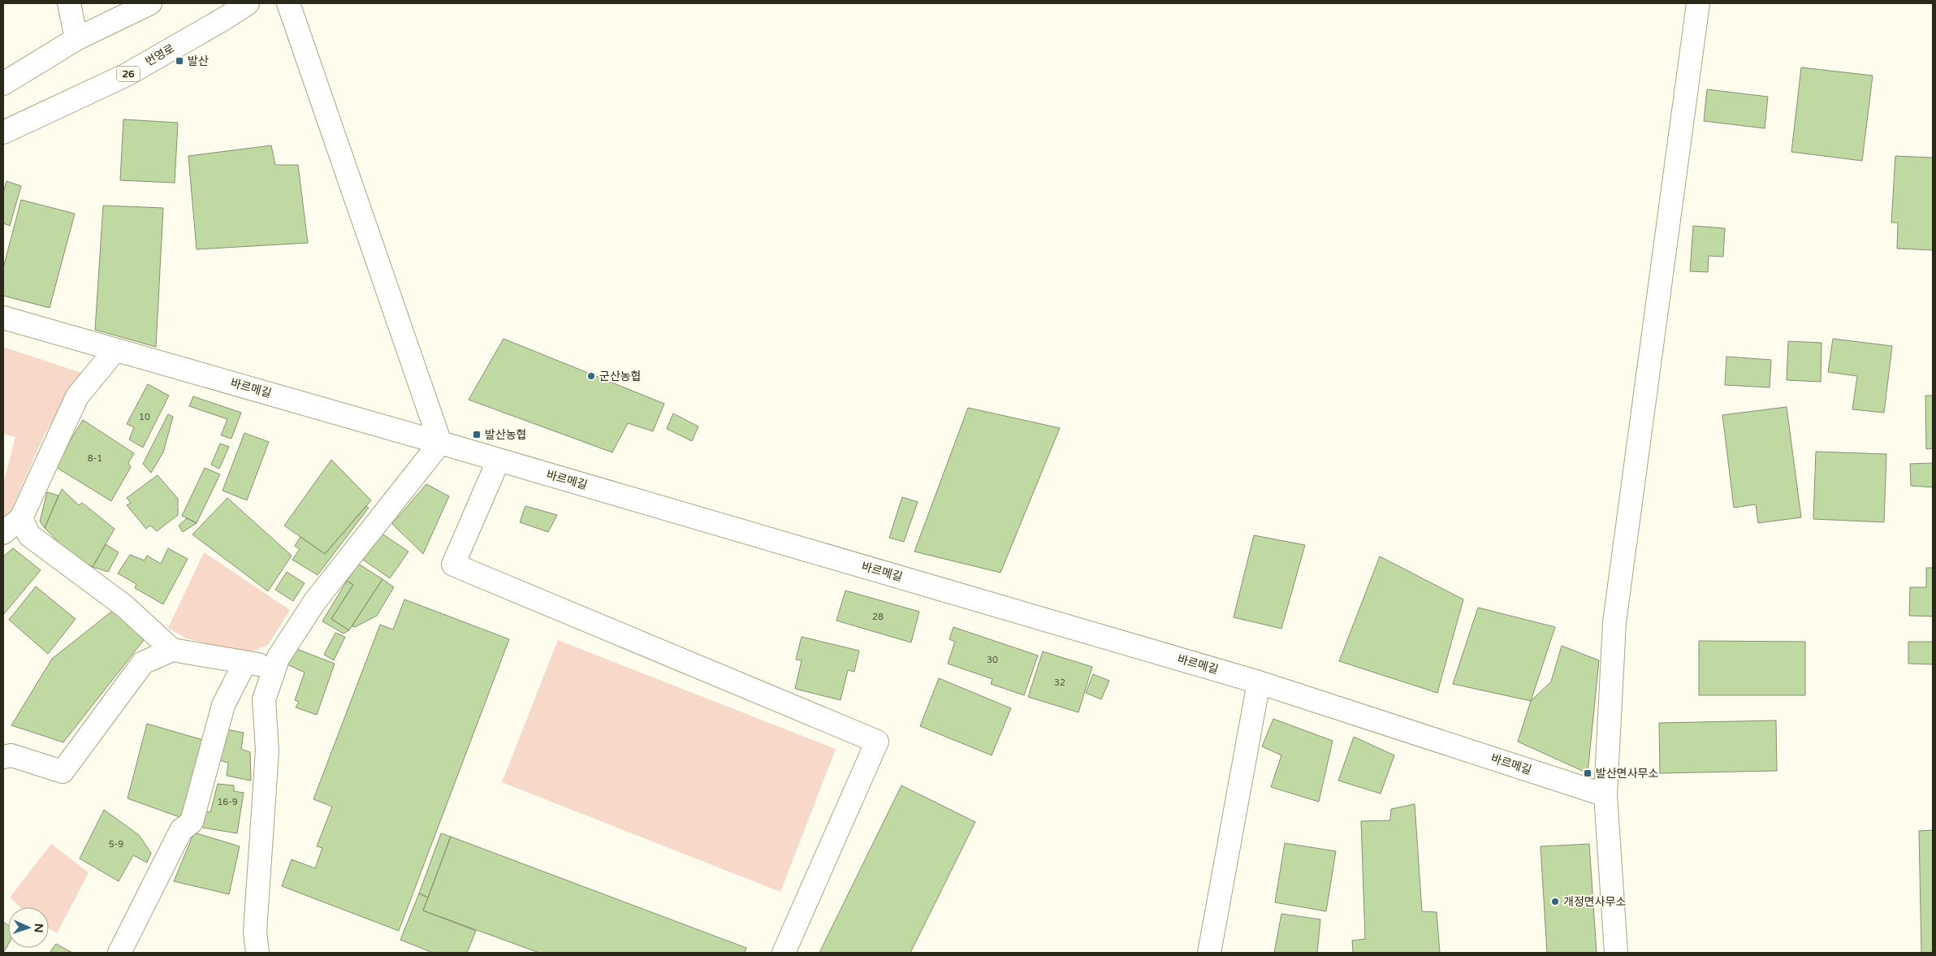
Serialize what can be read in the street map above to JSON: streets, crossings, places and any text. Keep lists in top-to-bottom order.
{
  "streets": {
    "street": ["번영로", "26", "바르메길"]
  },
  "places": {
    "transit": ["발산", "발산농협", "발산면사무소"],
    "other": ["군산농협", "개정면사무소"]
  },
  "house_numbers": [
    "10",
    "8-1",
    "28",
    "30",
    "32",
    "16-9",
    "5-9"
  ],
  "north": "right"
}
